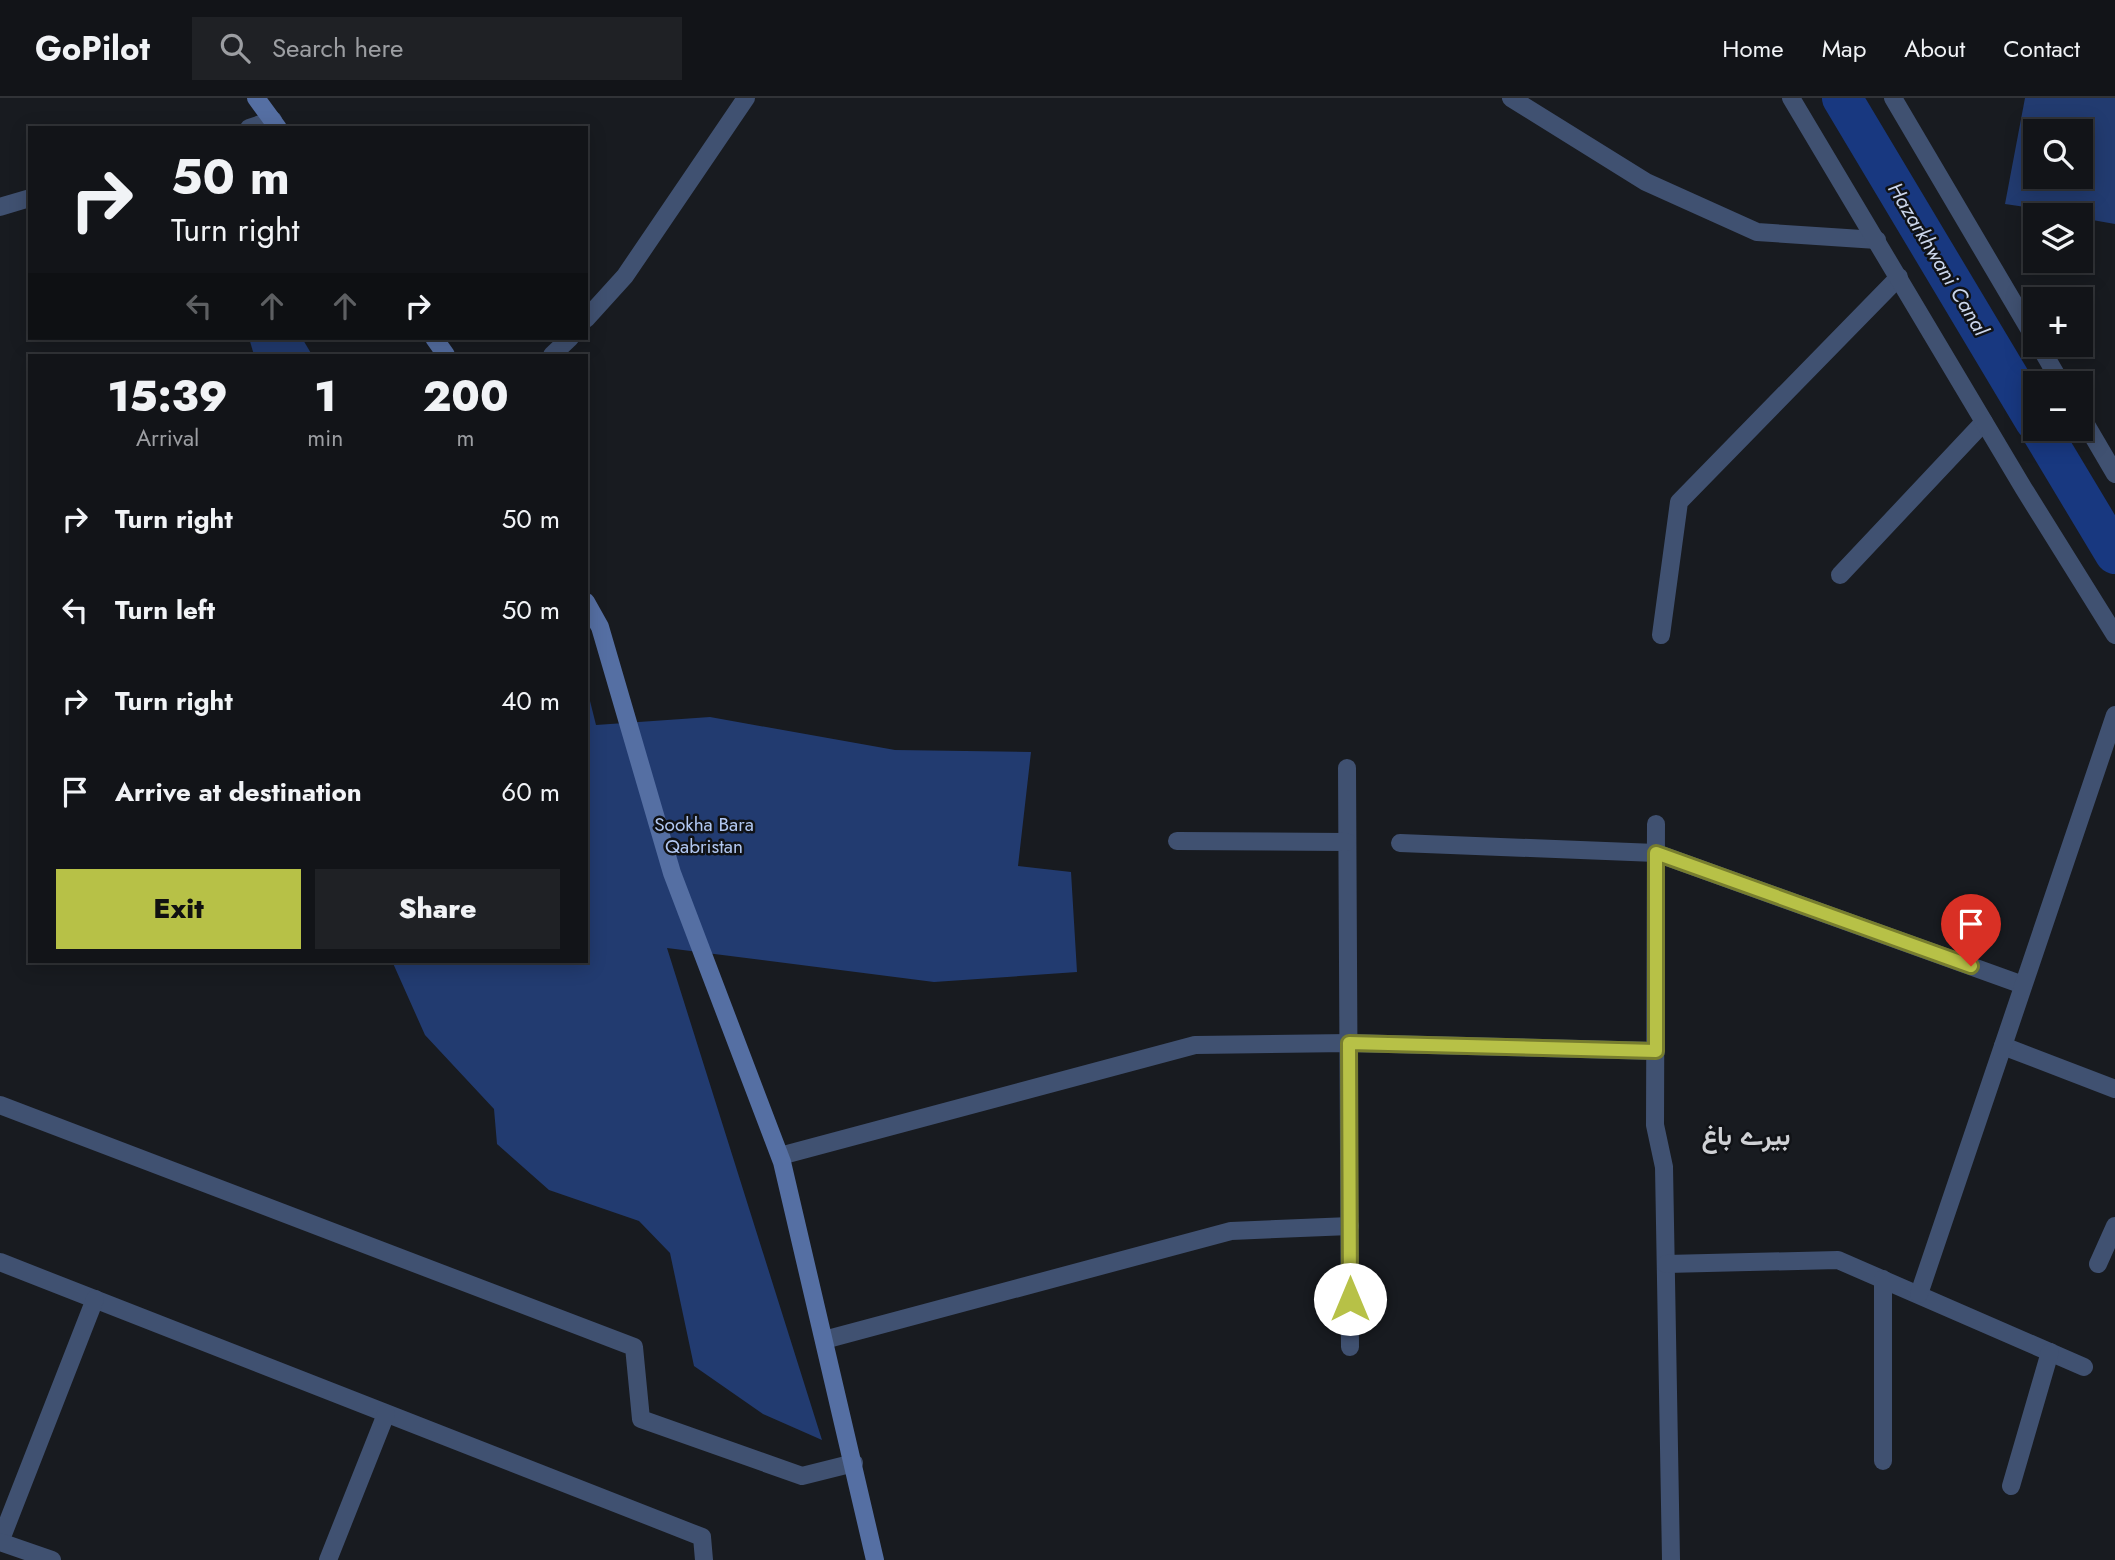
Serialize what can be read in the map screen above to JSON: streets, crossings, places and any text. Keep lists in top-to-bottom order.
{
  "districts": ["بیرے باغ"],
  "water": ["Hazarkhwani Canal"],
  "parks": ["Sookha Bara Qabristan"],
  "page": {
    "header": "GoPilot",
    "search": "Search here",
    "nav": [
      "Home",
      "Map",
      "About",
      "Contact"
    ],
    "map_buttons": ["+", "−"],
    "turn": ["50 m", "Turn right"],
    "eta": [
      "15:39",
      "Arrival",
      "1",
      "min",
      "200",
      "m"
    ],
    "list": [
      {
        "name": "Turn right",
        "value": "50 m"
      },
      {
        "name": "Turn left",
        "value": "50 m"
      },
      {
        "name": "Turn right",
        "value": "40 m"
      },
      {
        "name": "Arrive at destination",
        "value": "60 m"
      }
    ],
    "buttons": ["Exit", "Share"]
  }
}
